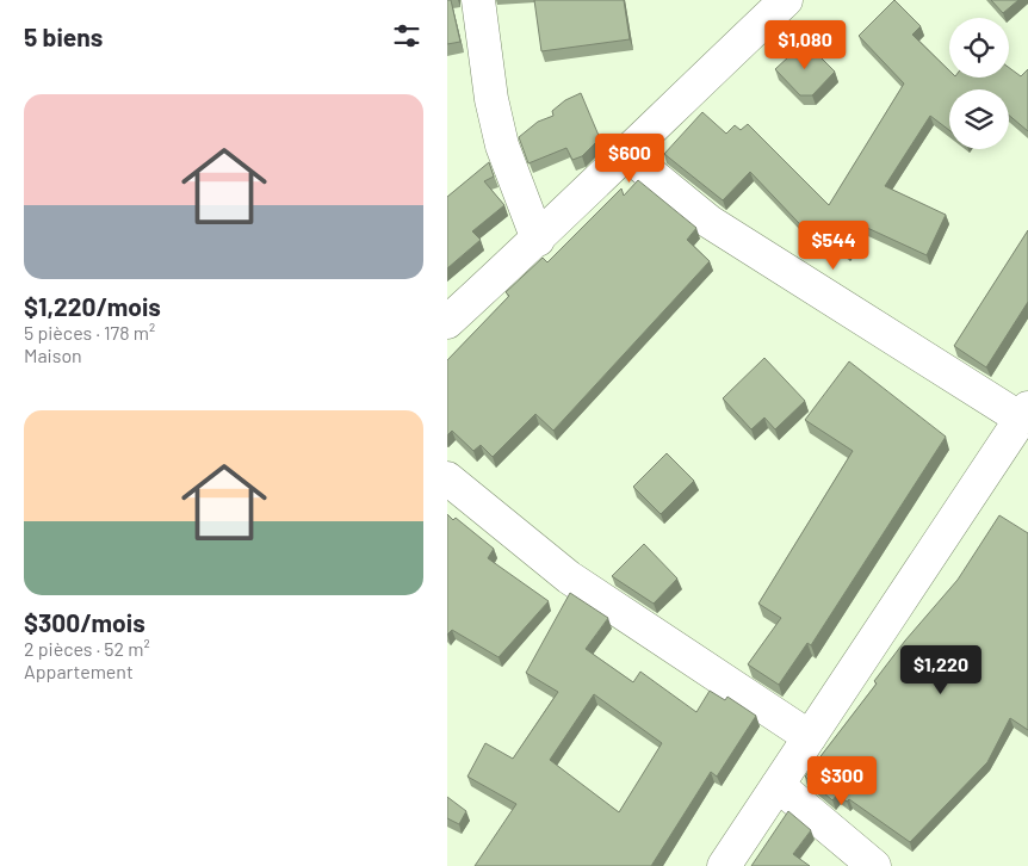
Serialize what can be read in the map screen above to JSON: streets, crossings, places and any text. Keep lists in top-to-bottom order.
{
  "page": {
    "heading": "5 biens",
    "price": [
      "$1,080",
      "$600",
      "$544",
      "$1,220",
      "$300"
    ],
    "list": [
      {
        "name": "$1,220/mois",
        "note": "5 pièces · 178 m² · Maison"
      },
      {
        "name": "$300/mois",
        "note": "2 pièces · 52 m² · Appartement"
      }
    ]
  }
}
